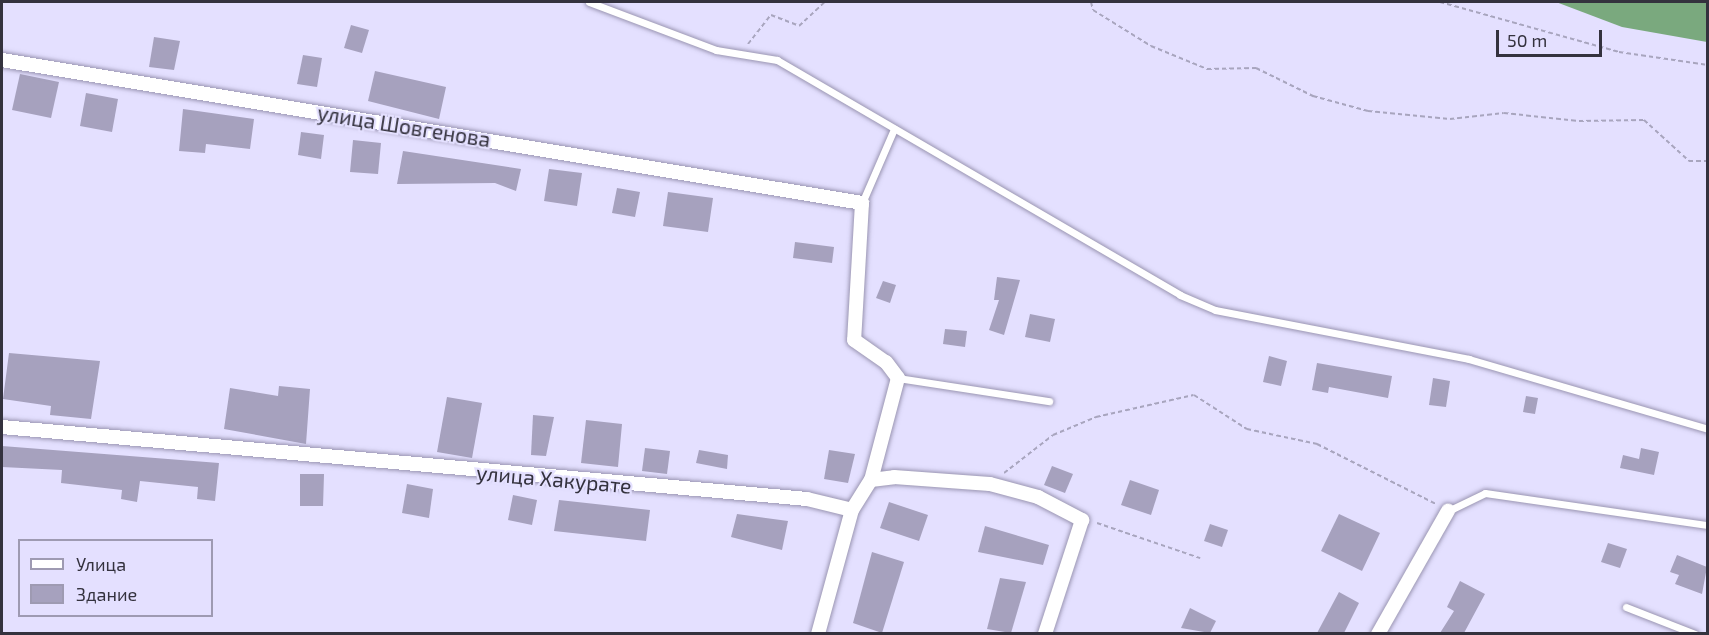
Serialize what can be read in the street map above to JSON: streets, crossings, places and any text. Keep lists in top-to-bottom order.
{
  "streets": {
    "street": ["улица Шовгенова", "улица Хакурате"]
  },
  "legend": ["Улица", "Здание"],
  "scale_bar": "50 m"
}
